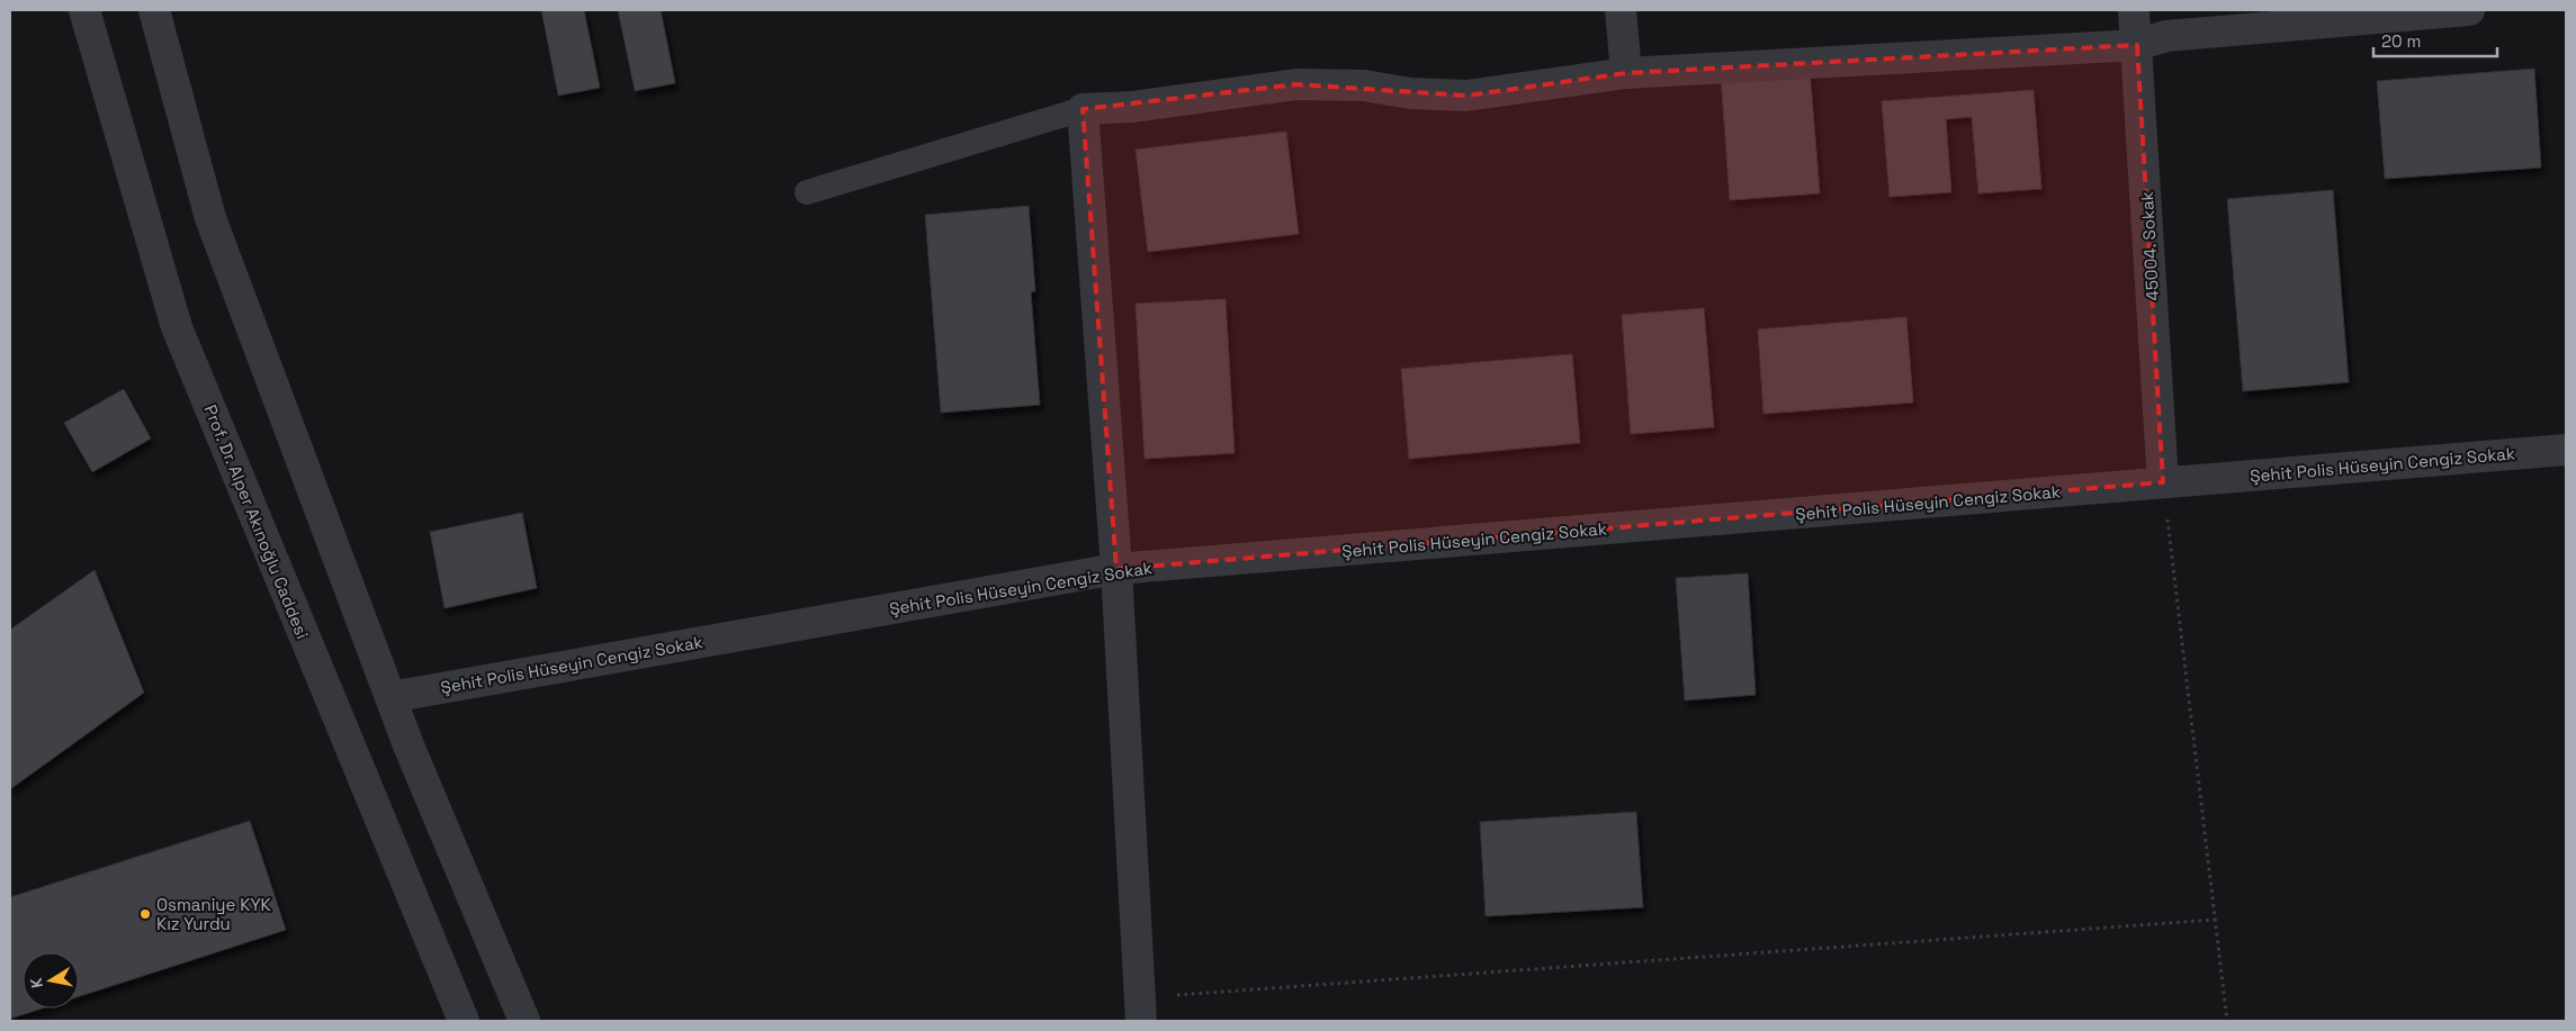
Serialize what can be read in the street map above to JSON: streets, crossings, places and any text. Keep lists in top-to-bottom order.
{
  "streets": {
    "street": ["45004. Sokak", "Şehit Polis Hüseyin Cengiz Sokak", "Prof. Dr. Alper Akınoğlu Caddesi"]
  },
  "crossings": [
    ["45004. Sokak", "Şehit Polis Hüseyin Cengiz Sokak"]
  ],
  "places": ["Osmaniye KYK Kız Yurdu"],
  "scale_bar": "20 m",
  "north": "left"
}
